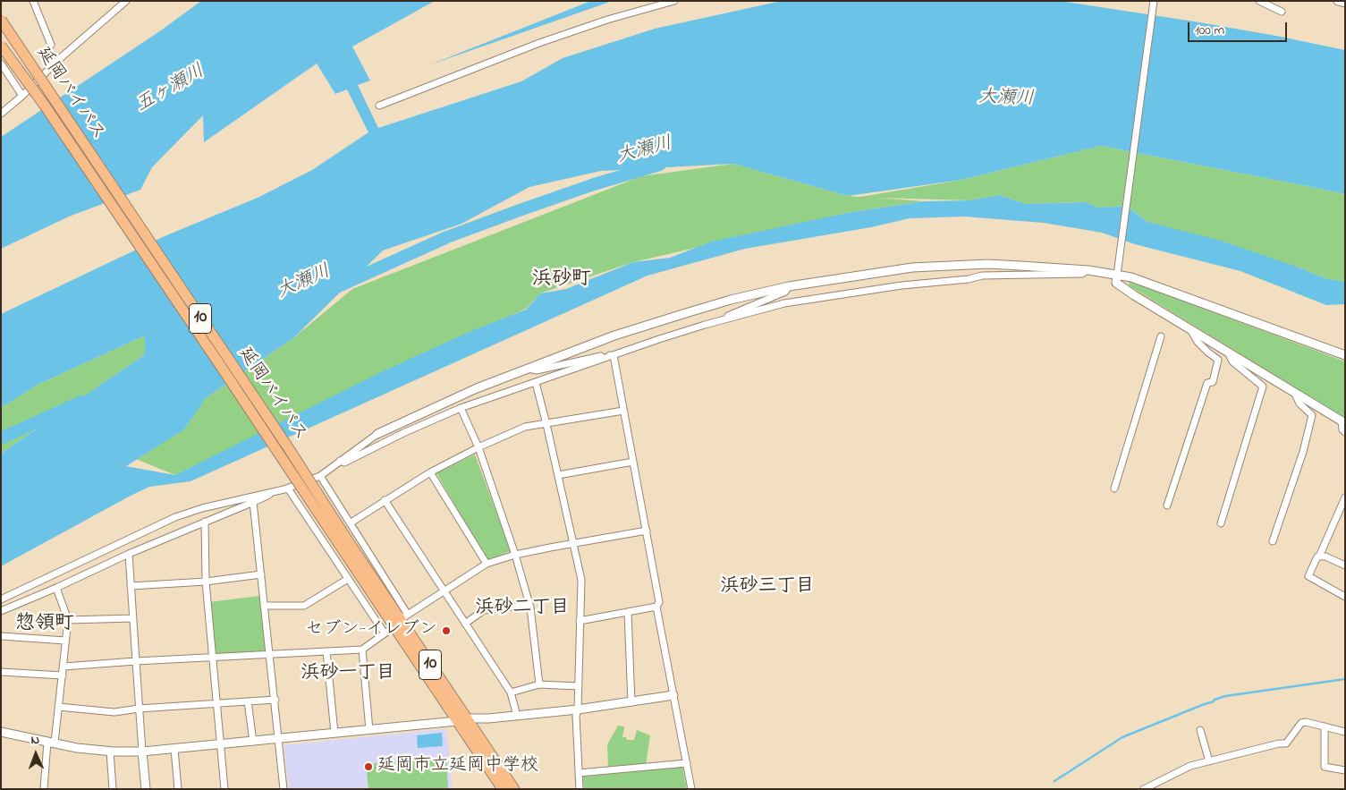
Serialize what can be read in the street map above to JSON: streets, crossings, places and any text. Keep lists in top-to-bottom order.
{
  "streets": {
    "highway": ["延岡バイパス", "10"]
  },
  "districts": [
    "浜砂町",
    "浜砂三丁目",
    "浜砂二丁目",
    "惣領町",
    "浜砂一丁目"
  ],
  "water": ["五ヶ瀬川", "大瀬川"],
  "places": ["セブン-イレブン", "延岡市立延岡中学校"],
  "scale_bar": "100 m",
  "north": "top"
}
